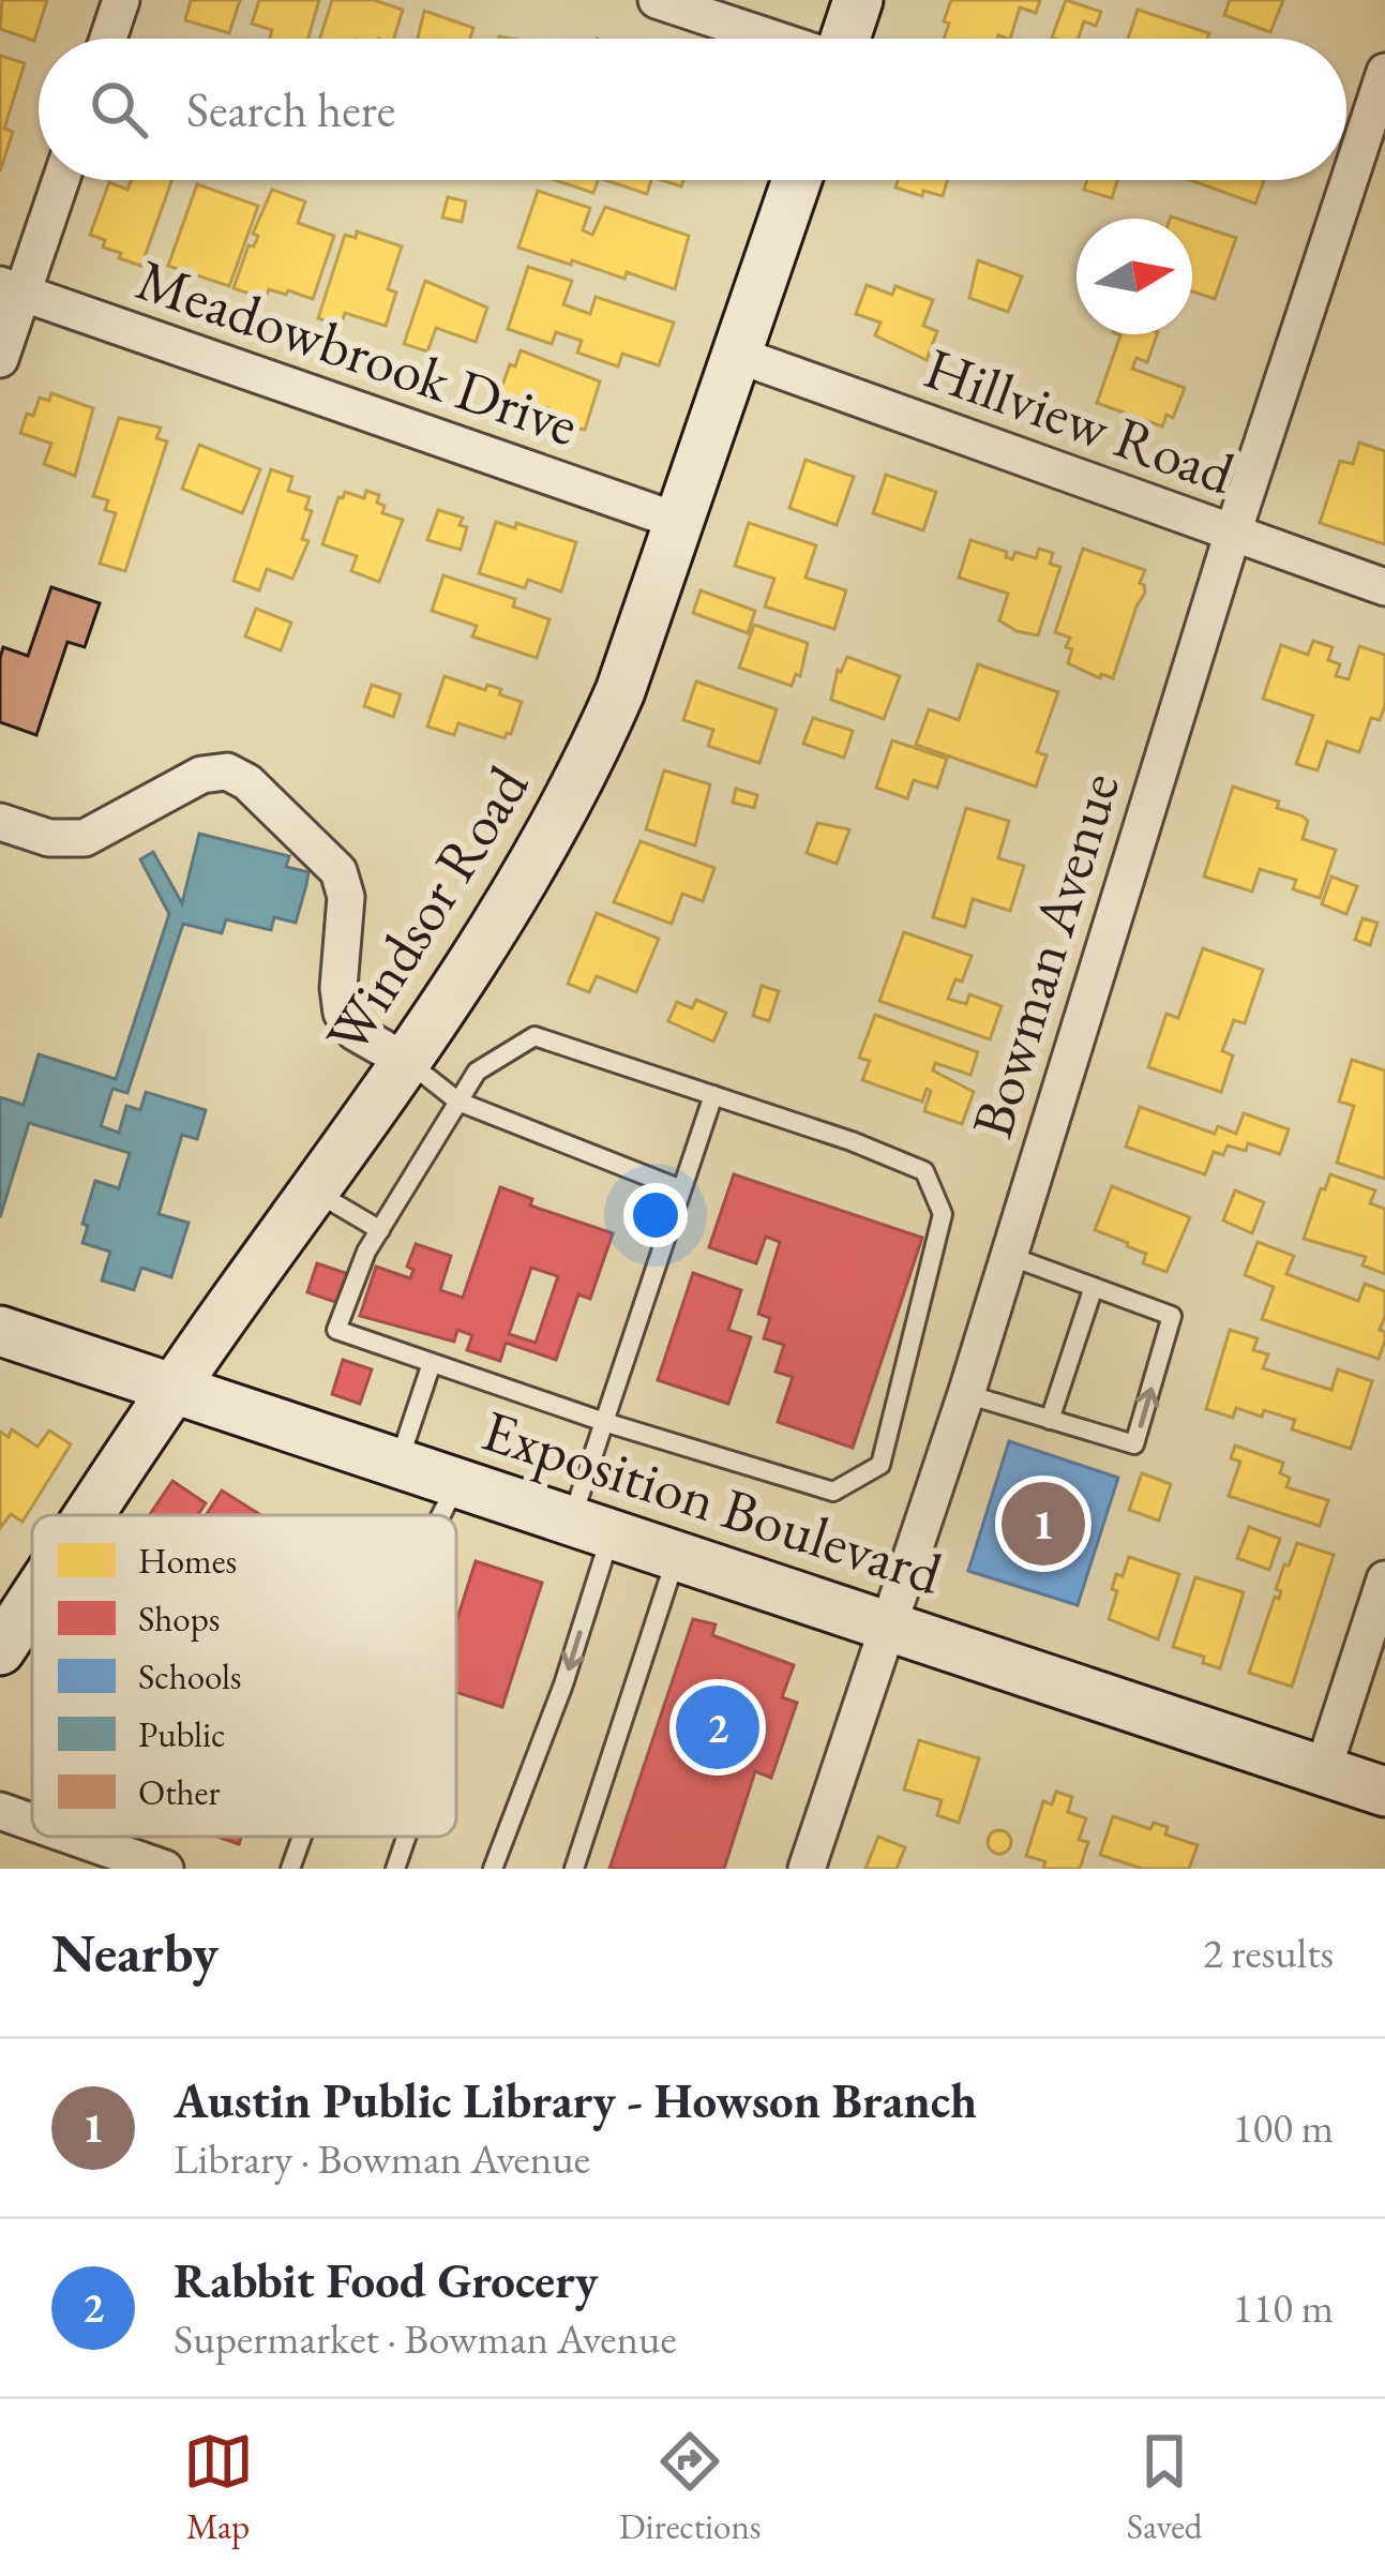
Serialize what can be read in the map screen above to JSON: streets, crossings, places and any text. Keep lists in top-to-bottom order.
{
  "streets": {
    "street": [
      "Meadowbrook Drive",
      "Hillview Road",
      "Windsor Road",
      "Bowman Avenue",
      "Exposition Boulevard"
    ]
  },
  "crossings": [
    ["Meadowbrook Drive", "Windsor Road"],
    ["Hillview Road", "Windsor Road"],
    ["Hillview Road", "Bowman Avenue"],
    ["Windsor Road", "Exposition Boulevard"],
    ["Bowman Avenue", "Exposition Boulevard"]
  ],
  "legend": [
    "Homes",
    "Shops",
    "Schools",
    "Public",
    "Other"
  ],
  "north": "right",
  "page": {
    "search": "Search here",
    "pins": ["1", "2"],
    "heading": ["Nearby", "2 results"],
    "list": [
      {
        "mark": "1",
        "name": "Austin Public Library - Howson Branch",
        "note": "Library · Bowman Avenue",
        "value": "100 m"
      },
      {
        "mark": "2",
        "name": "Rabbit Food Grocery",
        "note": "Supermarket · Bowman Avenue",
        "value": "110 m"
      }
    ],
    "nav": ["Map", "Directions", "Saved"]
  }
}
